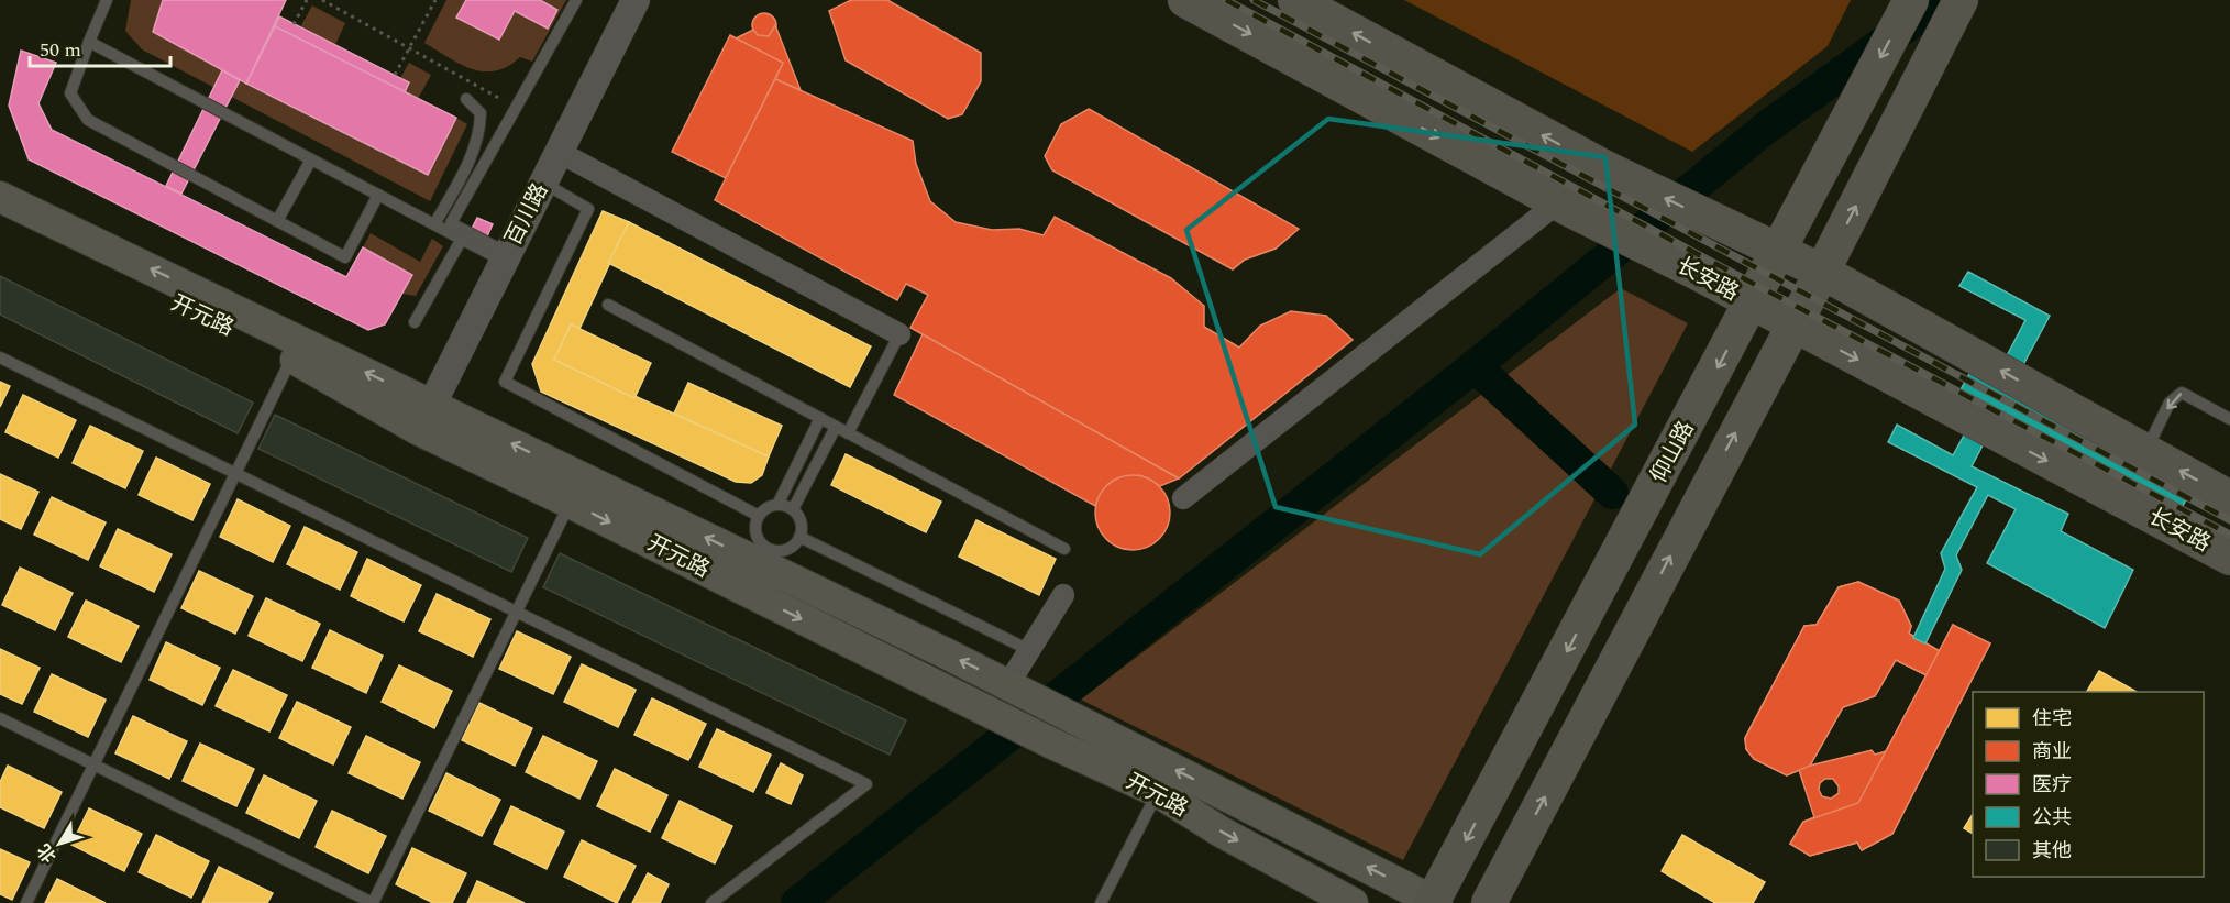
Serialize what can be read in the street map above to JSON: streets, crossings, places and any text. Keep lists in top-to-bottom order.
{
  "streets": {
    "main road": ["长安路", "开元路", "仰山路"],
    "street": ["百川路"]
  },
  "crossings": [
    ["百川路", "开元路"],
    ["长安路", "仰山路"],
    ["开元路", "仰山路"]
  ],
  "legend": [
    "住宅",
    "商业",
    "医疗",
    "公共",
    "其他"
  ],
  "scale_bar": "50 m",
  "north": "bottom left"
}
